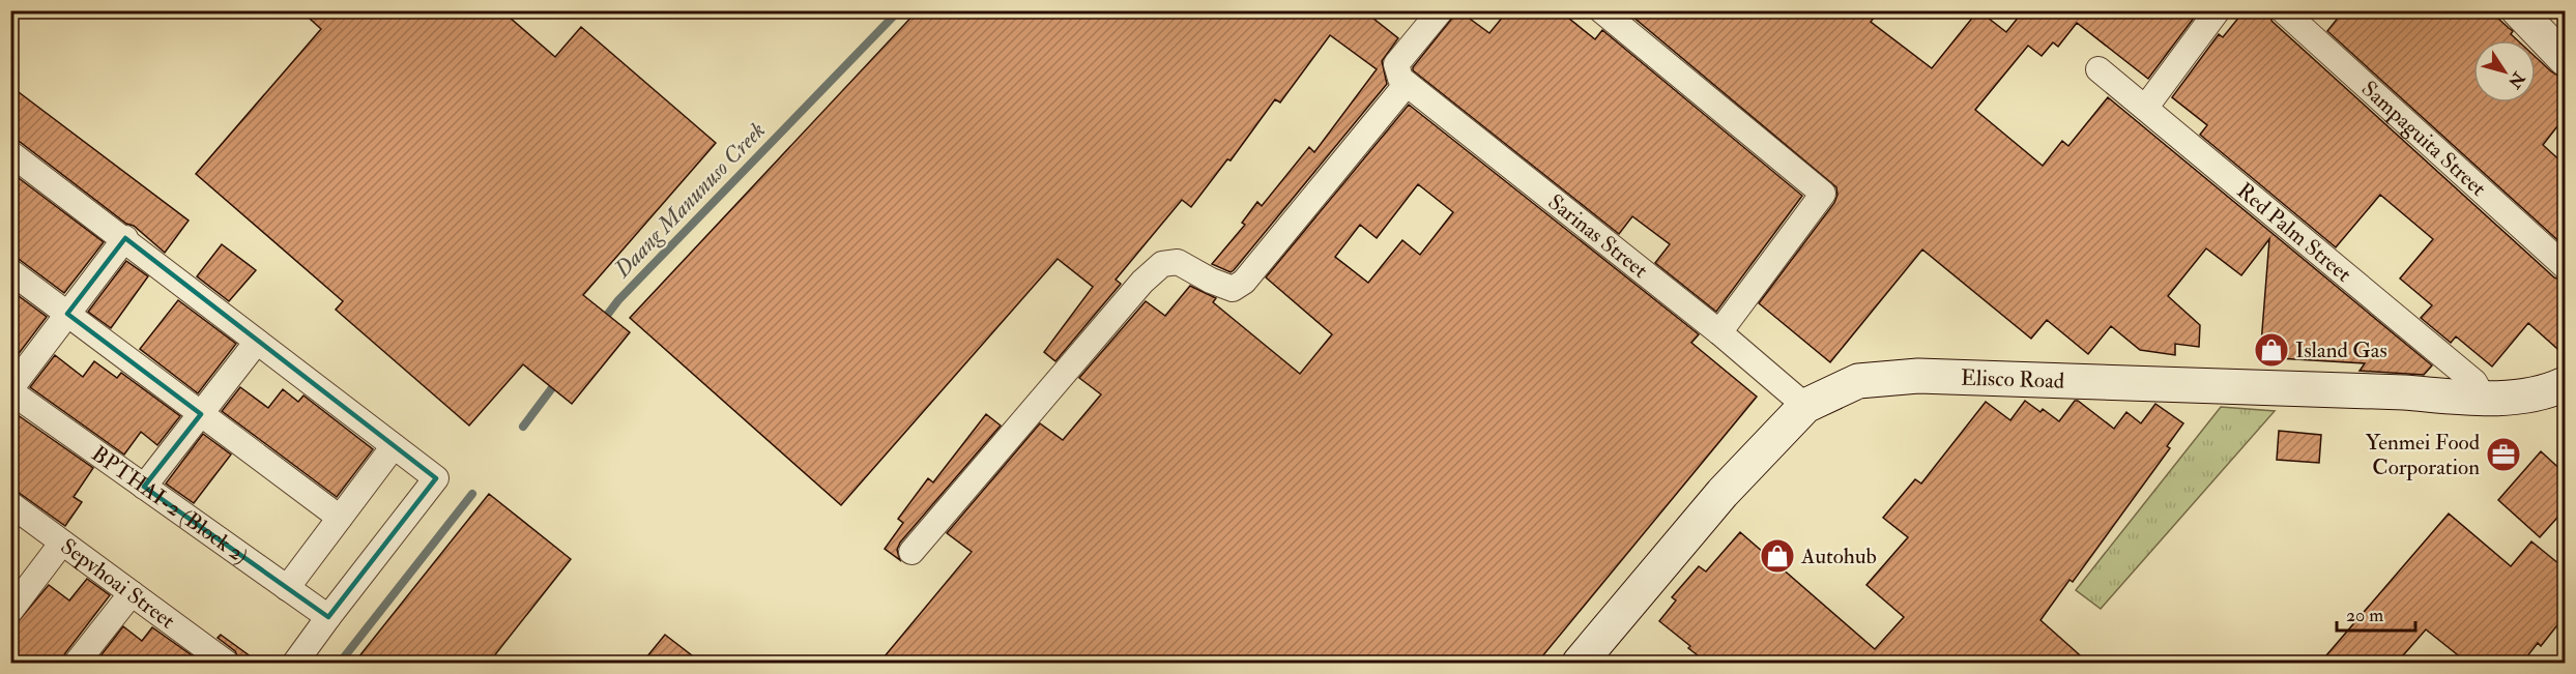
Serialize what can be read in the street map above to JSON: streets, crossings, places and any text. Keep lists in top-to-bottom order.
{
  "streets": {
    "main road": ["Elisco Road"],
    "street": [
      "Sampaguita Street",
      "Red Palm Street",
      "Sarinas Street",
      "BPTHAI-2 (Block 2)",
      "Sepvhoai Street"
    ]
  },
  "crossings": [
    ["Red Palm Street", "Elisco Road"],
    ["Sarinas Street", "Elisco Road"]
  ],
  "water": ["Daang Manunuso Creek"],
  "places": {
    "shop": ["Island Gas", "Autohub"],
    "office": ["Yenmei Food Corporation"]
  },
  "scale_bar": "20 m",
  "north": "bottom right"
}
